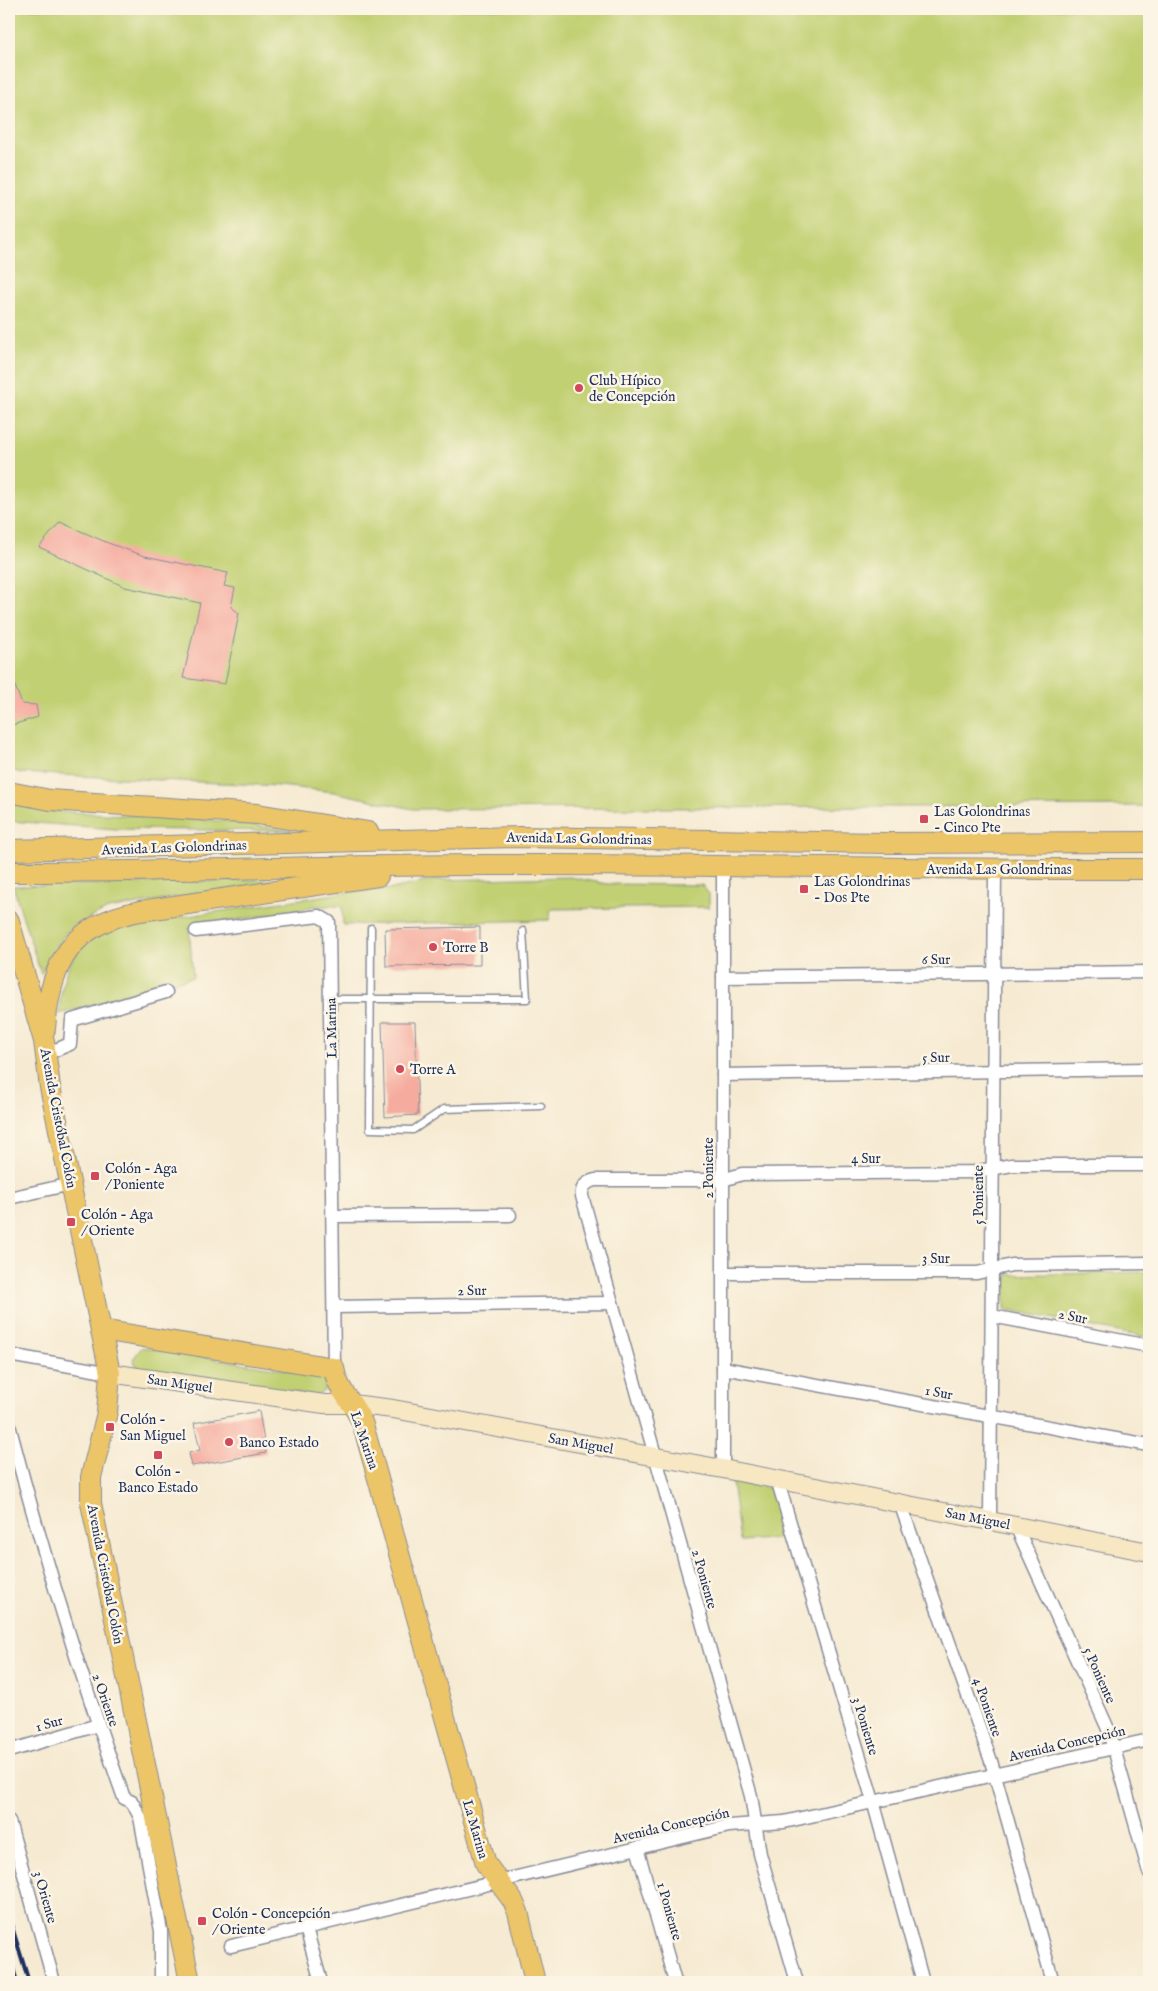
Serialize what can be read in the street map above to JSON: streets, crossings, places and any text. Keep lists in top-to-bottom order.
{
  "streets": {
    "main road": ["Avenida Las Golondrinas", "La Marina", "Avenida Cristóbal Colón"],
    "street": [
      "6 Sur",
      "5 Sur",
      "4 Sur",
      "2 Poniente",
      "5 Poniente",
      "3 Sur",
      "2 Sur",
      "San Miguel",
      "1 Sur",
      "2 Oriente",
      "4 Poniente",
      "3 Poniente",
      "Avenida Concepción",
      "3 Oriente",
      "1 Poniente"
    ]
  },
  "crossings": [
    ["Avenida Las Golondrinas", "2 Poniente"],
    ["Avenida Las Golondrinas", "5 Poniente"],
    ["6 Sur", "2 Poniente"],
    ["6 Sur", "5 Poniente"],
    ["La Marina", "2 Sur"],
    ["La Marina", "San Miguel"],
    ["La Marina", "Avenida Concepción"],
    ["5 Sur", "2 Poniente"],
    ["5 Sur", "5 Poniente"],
    ["Avenida Cristóbal Colón", "San Miguel"],
    ["4 Sur", "2 Poniente"],
    ["4 Sur", "5 Poniente"],
    ["2 Poniente", "3 Sur"],
    ["2 Poniente", "2 Sur"],
    ["2 Poniente", "San Miguel"],
    ["2 Poniente", "1 Sur"],
    ["2 Poniente", "Avenida Concepción"],
    ["5 Poniente", "3 Sur"],
    ["5 Poniente", "2 Sur"],
    ["5 Poniente", "San Miguel"],
    ["5 Poniente", "1 Sur"],
    ["5 Poniente", "Avenida Concepción"],
    ["San Miguel", "4 Poniente"],
    ["San Miguel", "3 Poniente"],
    ["1 Sur", "2 Oriente"],
    ["4 Poniente", "Avenida Concepción"],
    ["3 Poniente", "Avenida Concepción"],
    ["Avenida Concepción", "1 Poniente"]
  ],
  "places": {
    "other": [
      "Club Hípico de Concepción",
      "Torre B",
      "Torre A",
      "Banco Estado"
    ],
    "transit": [
      "Las Golondrinas - Cinco Pte",
      "Las Golondrinas - Dos Pte",
      "Colón - Aga / Poniente",
      "Colón - Aga / Oriente",
      "Colón - San Miguel",
      "Colón - Banco Estado",
      "Colón - Concepción / Oriente"
    ]
  }
}
